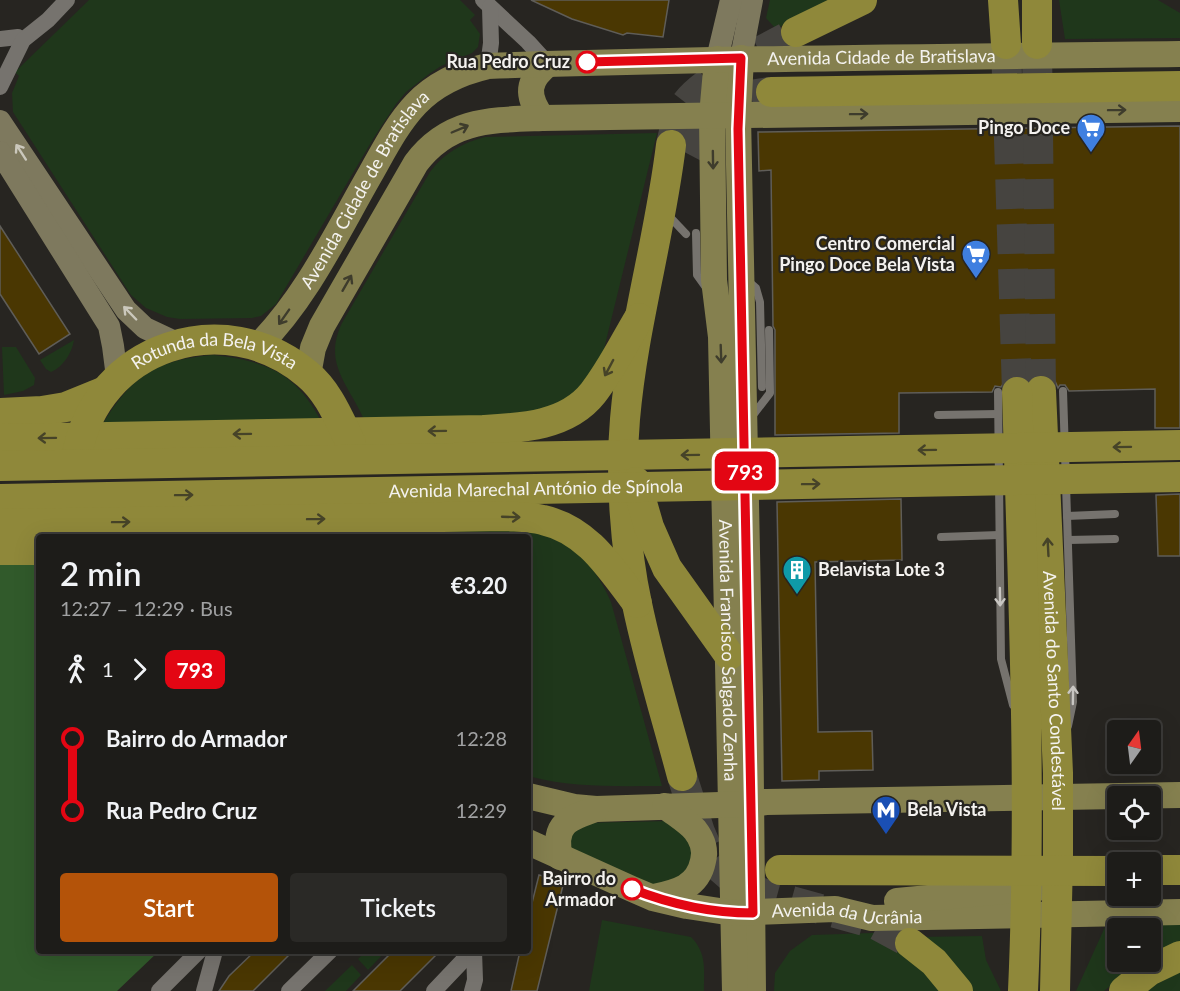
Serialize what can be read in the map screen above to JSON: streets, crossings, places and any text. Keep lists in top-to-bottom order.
{
  "streets": {
    "highway": ["Rotunda da Bela Vista", "Avenida Marechal António de Spínola", "Avenida do Santo Condestável"],
    "main road": ["Avenida Cidade de Bratislava", "Avenida Francisco Salgado Zenha", "Avenida da Ucrânia"]
  },
  "crossings": [
    ["Avenida Cidade de Bratislava", "Rotunda da Bela Vista"],
    ["Avenida Cidade de Bratislava", "Avenida Francisco Salgado Zenha"],
    ["Avenida Francisco Salgado Zenha", "Avenida da Ucrânia"]
  ],
  "places": {
    "other": ["Rua Pedro Cruz", "Bairro do Armador"],
    "supermarket": ["Pingo Doce", "Centro Comercial Pingo Doce Bela Vista"],
    "building": ["Belavista Lote 3"],
    "metro station": ["Bela Vista"]
  },
  "lines": ["bus line 793"],
  "north": "top",
  "page": {
    "on_map": "793",
    "heading": ["2 min", "12:27 – 12:29 · Bus", "€3.20"],
    "legs": ["1", "793"],
    "list": [
      {
        "name": "Bairro do Armador",
        "value": "12:28"
      },
      {
        "name": "Rua Pedro Cruz",
        "value": "12:29"
      }
    ],
    "map_buttons": ["+", "−"],
    "buttons": ["Start", "Tickets"]
  }
}
